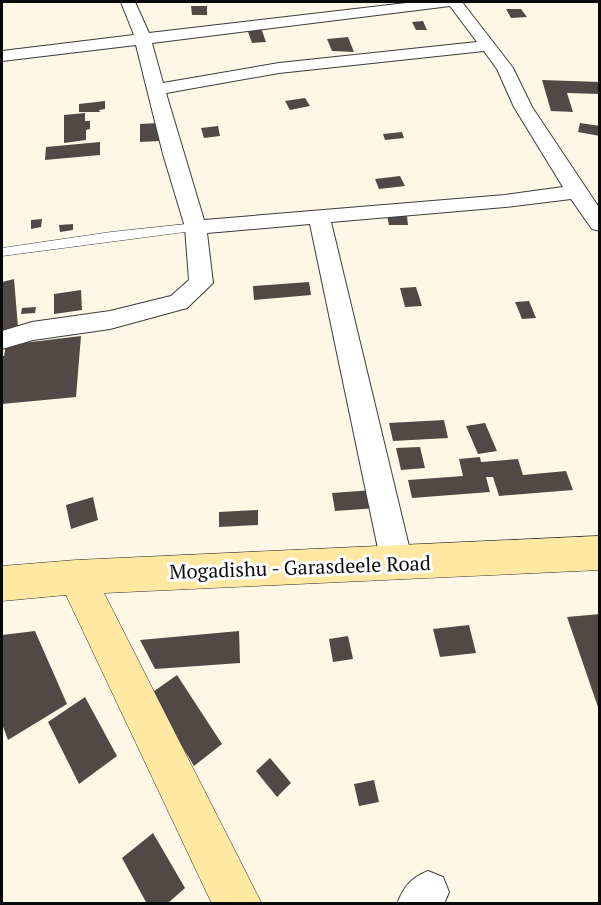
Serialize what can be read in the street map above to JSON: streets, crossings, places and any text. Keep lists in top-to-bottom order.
{
  "streets": {
    "main road": ["Mogadishu - Garasdeele Road"]
  }
}
